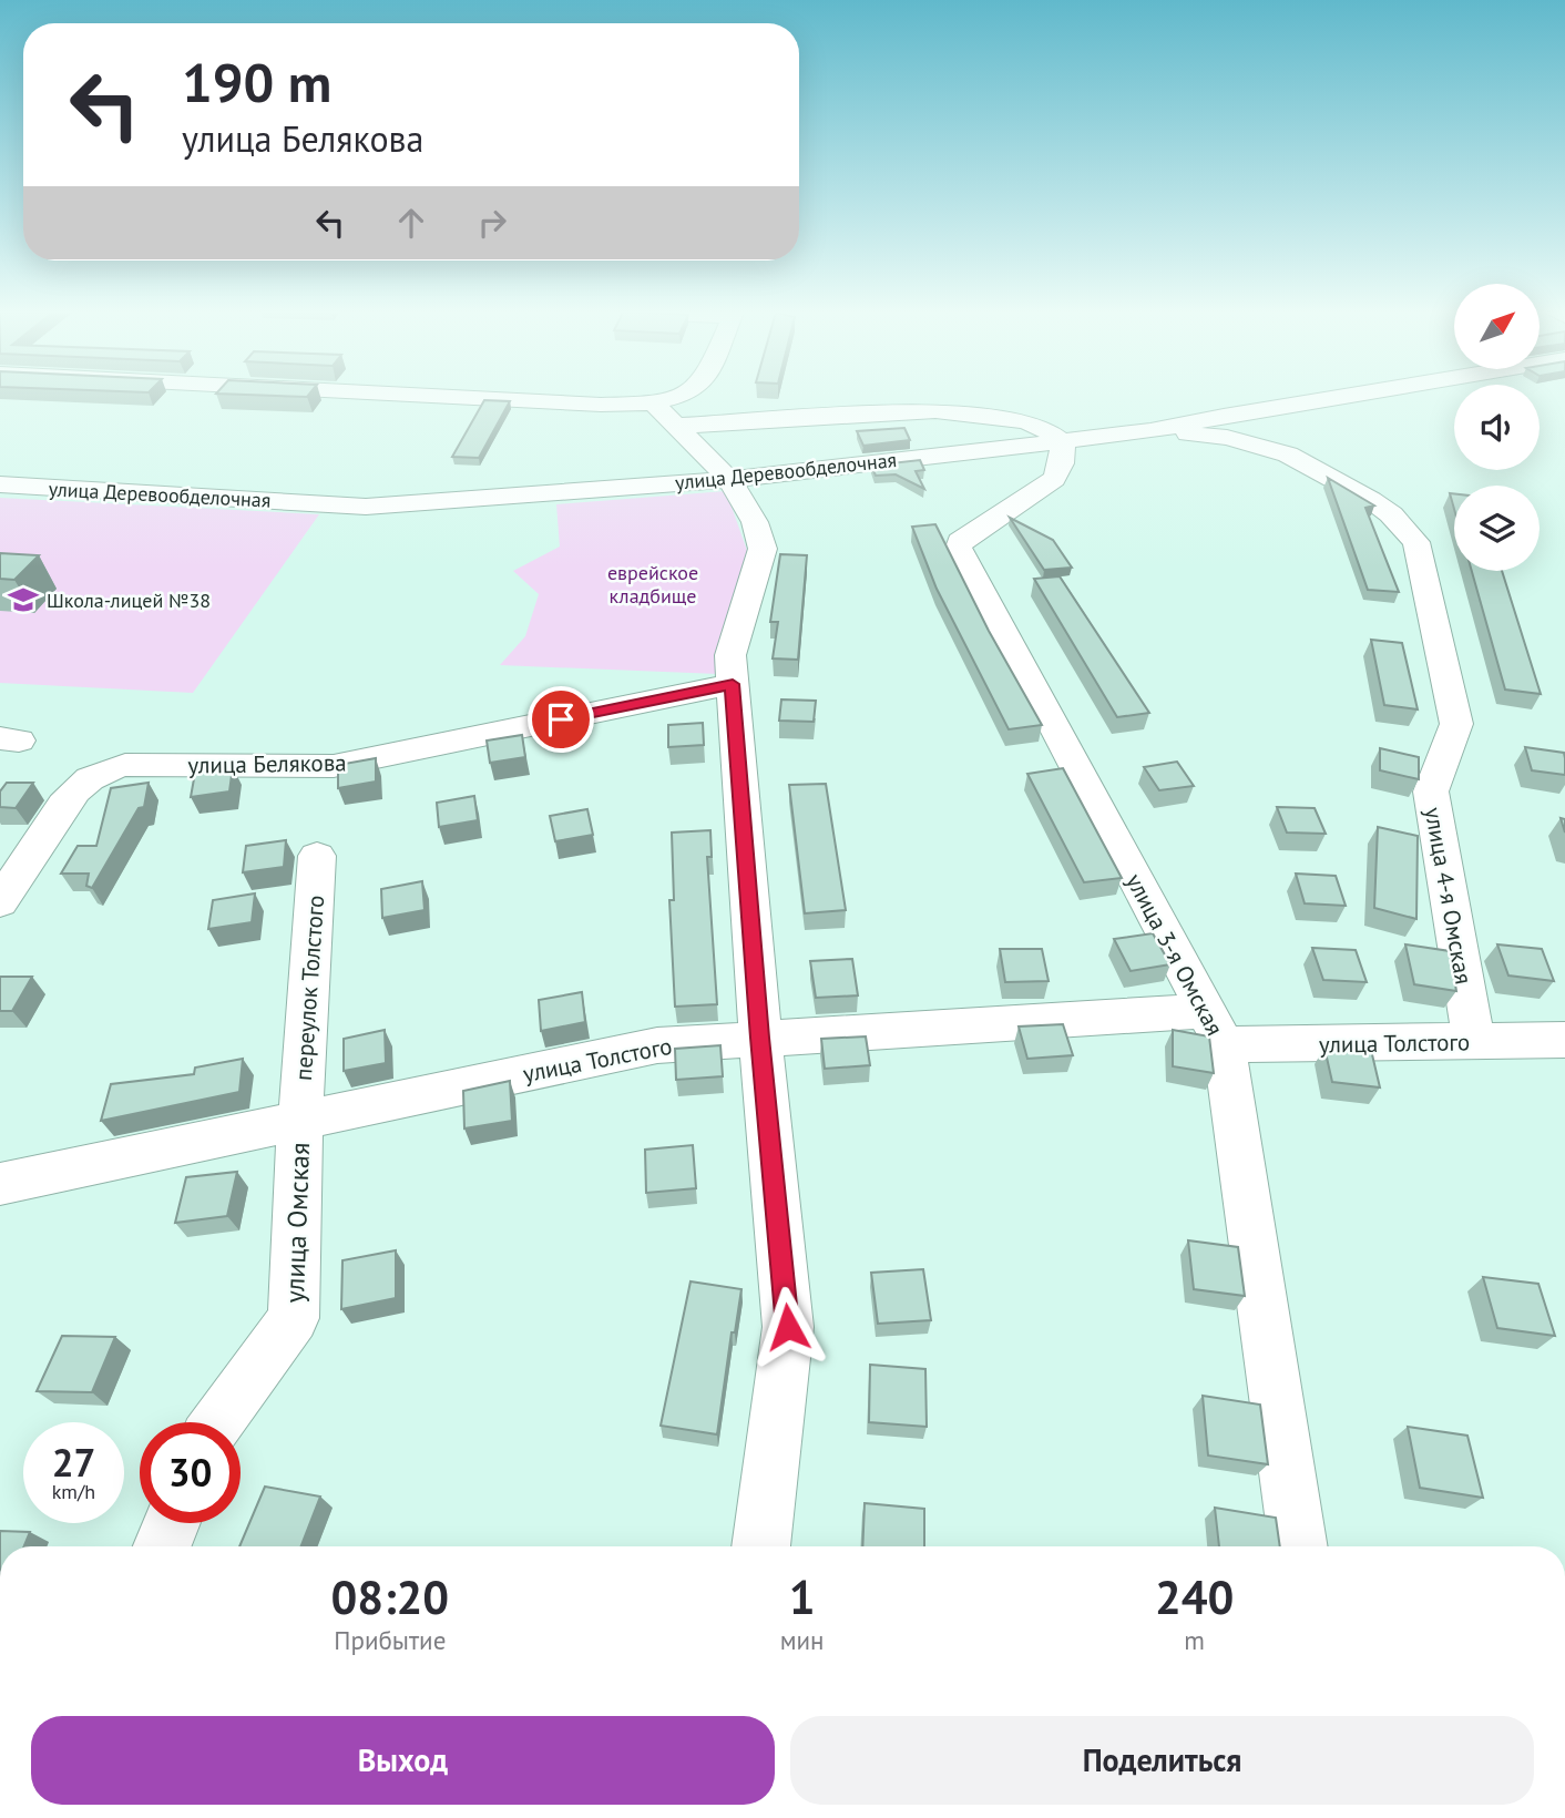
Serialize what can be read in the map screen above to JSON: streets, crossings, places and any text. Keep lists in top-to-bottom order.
{
  "streets": {
    "street": [
      "улица Деревообделочная",
      "улица Белякова",
      "улица 4-я Омская",
      "улица 3-я Омская",
      "переулок Толстого",
      "улица Толстого",
      "улица Омская"
    ]
  },
  "crossings": [
    ["улица Деревообделочная", "улица 4-я Омская"],
    ["улица Деревообделочная", "улица 3-я Омская"],
    ["улица 4-я Омская", "улица Толстого"],
    ["улица 3-я Омская", "улица Толстого"],
    ["переулок Толстого", "улица Толстого"],
    ["переулок Толстого", "улица Омская"],
    ["улица Толстого", "улица Омская"]
  ],
  "parks": ["еврейское кладбище"],
  "places": {
    "school or university": ["Школа-лицей №38"]
  },
  "north": "top right",
  "page": {
    "turn": ["190 m", "улица Белякова"],
    "speed": "27 km/h",
    "limit": "30",
    "eta": [
      "08:20",
      "Прибытие",
      "1",
      "мин",
      "240",
      "m"
    ],
    "buttons": ["Выход", "Поделиться"]
  }
}
